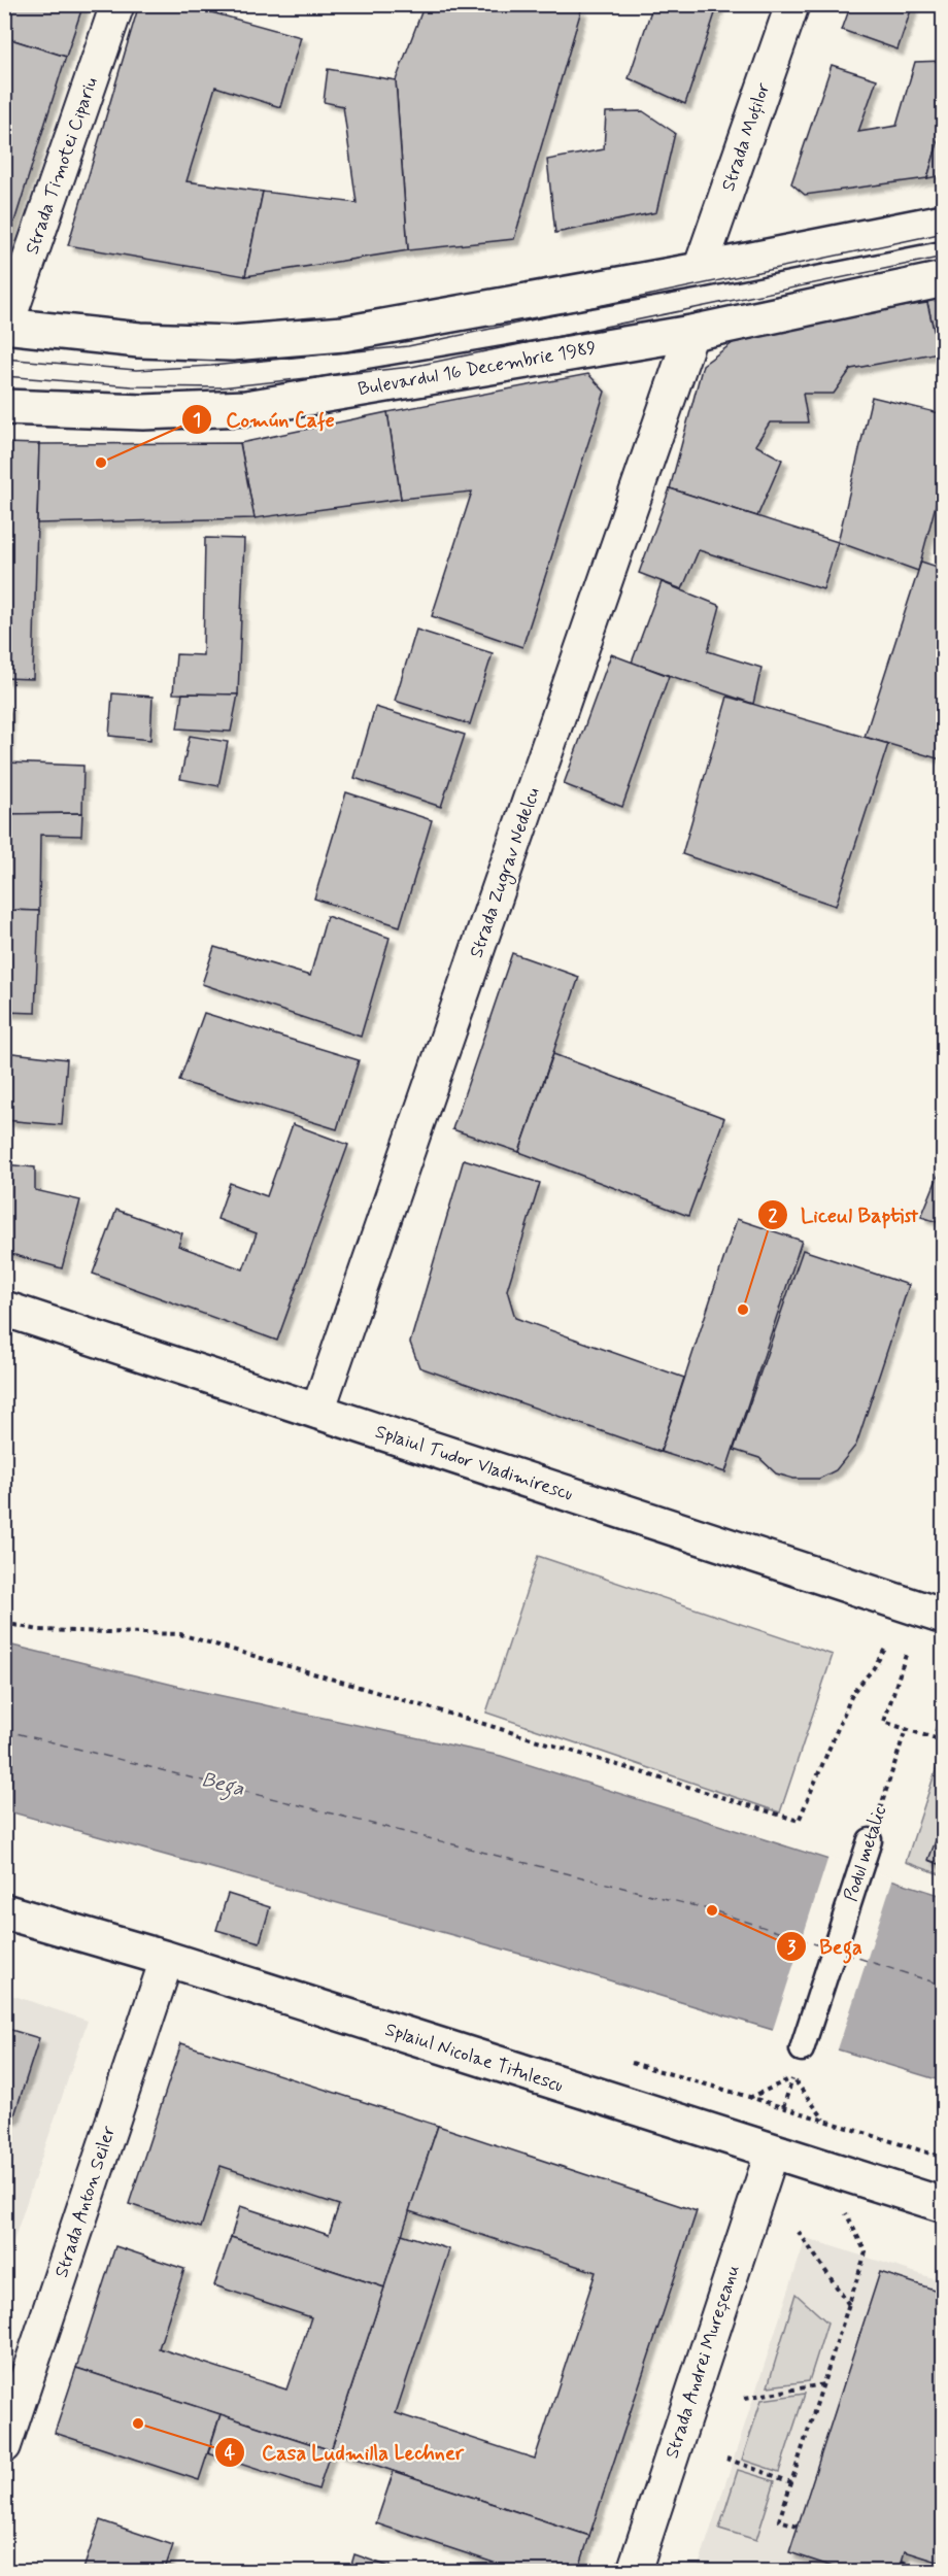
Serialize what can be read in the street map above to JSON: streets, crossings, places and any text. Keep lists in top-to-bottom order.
{
  "streets": {
    "street": [
      "Strada Moților",
      "Strada Timotei Cipariu",
      "Bulevardul 16 Decembrie 1989",
      "Strada Zugrav Nedelcu",
      "Splaiul Tudor Vladimirescu",
      "Podul metalic",
      "Splaiul Nicolae Titulescu",
      "Strada Anton Seiler",
      "Strada Andrei Mureșeanu"
    ]
  },
  "crossings": [
    ["Bulevardul 16 Decembrie 1989", "Strada Zugrav Nedelcu"],
    ["Strada Zugrav Nedelcu", "Splaiul Tudor Vladimirescu"],
    ["Splaiul Nicolae Titulescu", "Strada Anton Seiler"],
    ["Splaiul Nicolae Titulescu", "Strada Andrei Mureșeanu"]
  ],
  "water": ["Bega"],
  "places": [
    "Común Cafe",
    "Liceul Baptist",
    "Bega",
    "Casa Ludmilla Lechner"
  ]
}
